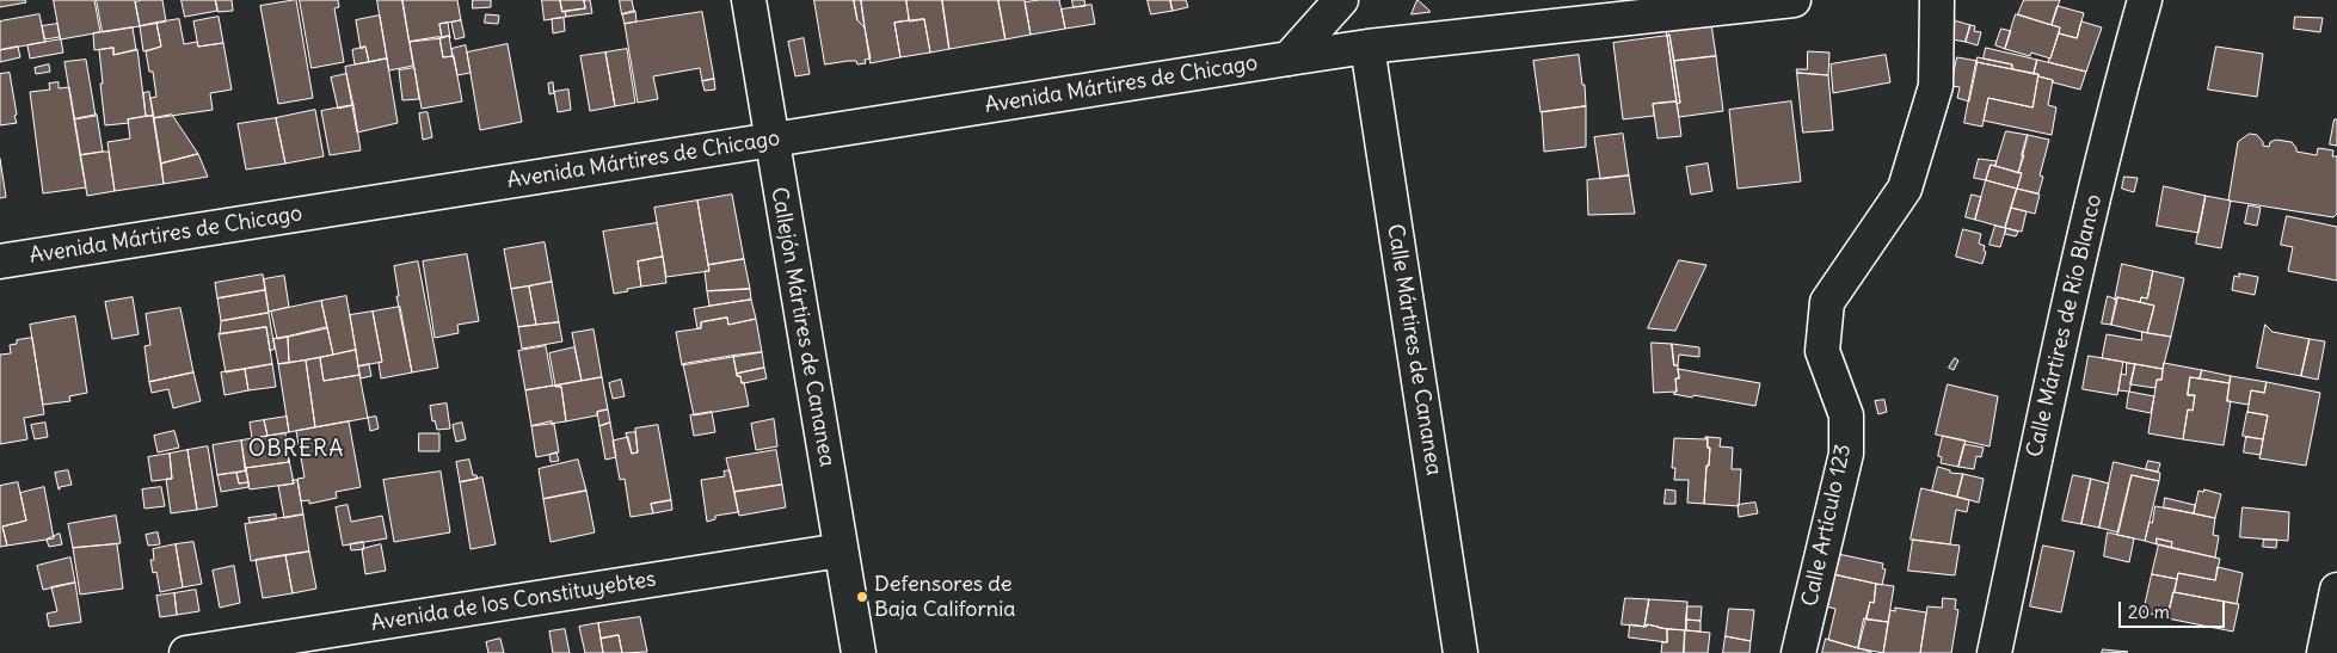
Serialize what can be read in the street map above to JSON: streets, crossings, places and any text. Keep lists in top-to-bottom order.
{
  "streets": {
    "street": [
      "Avenida Mártires de Chicago",
      "Calle Mártires de Río Blanco",
      "Callejón Mártires de Cananea",
      "Calle Mártires de Cananea",
      "Calle Artículo 123",
      "Avenida de los Constituyebtes"
    ]
  },
  "crossings": [
    ["Avenida Mártires de Chicago", "Callejón Mártires de Cananea"],
    ["Avenida Mártires de Chicago", "Calle Mártires de Cananea"],
    ["Callejón Mártires de Cananea", "Avenida de los Constituyebtes"]
  ],
  "districts": ["OBRERA"],
  "places": ["Defensores de Baja California"],
  "scale_bar": "20 m"
}
